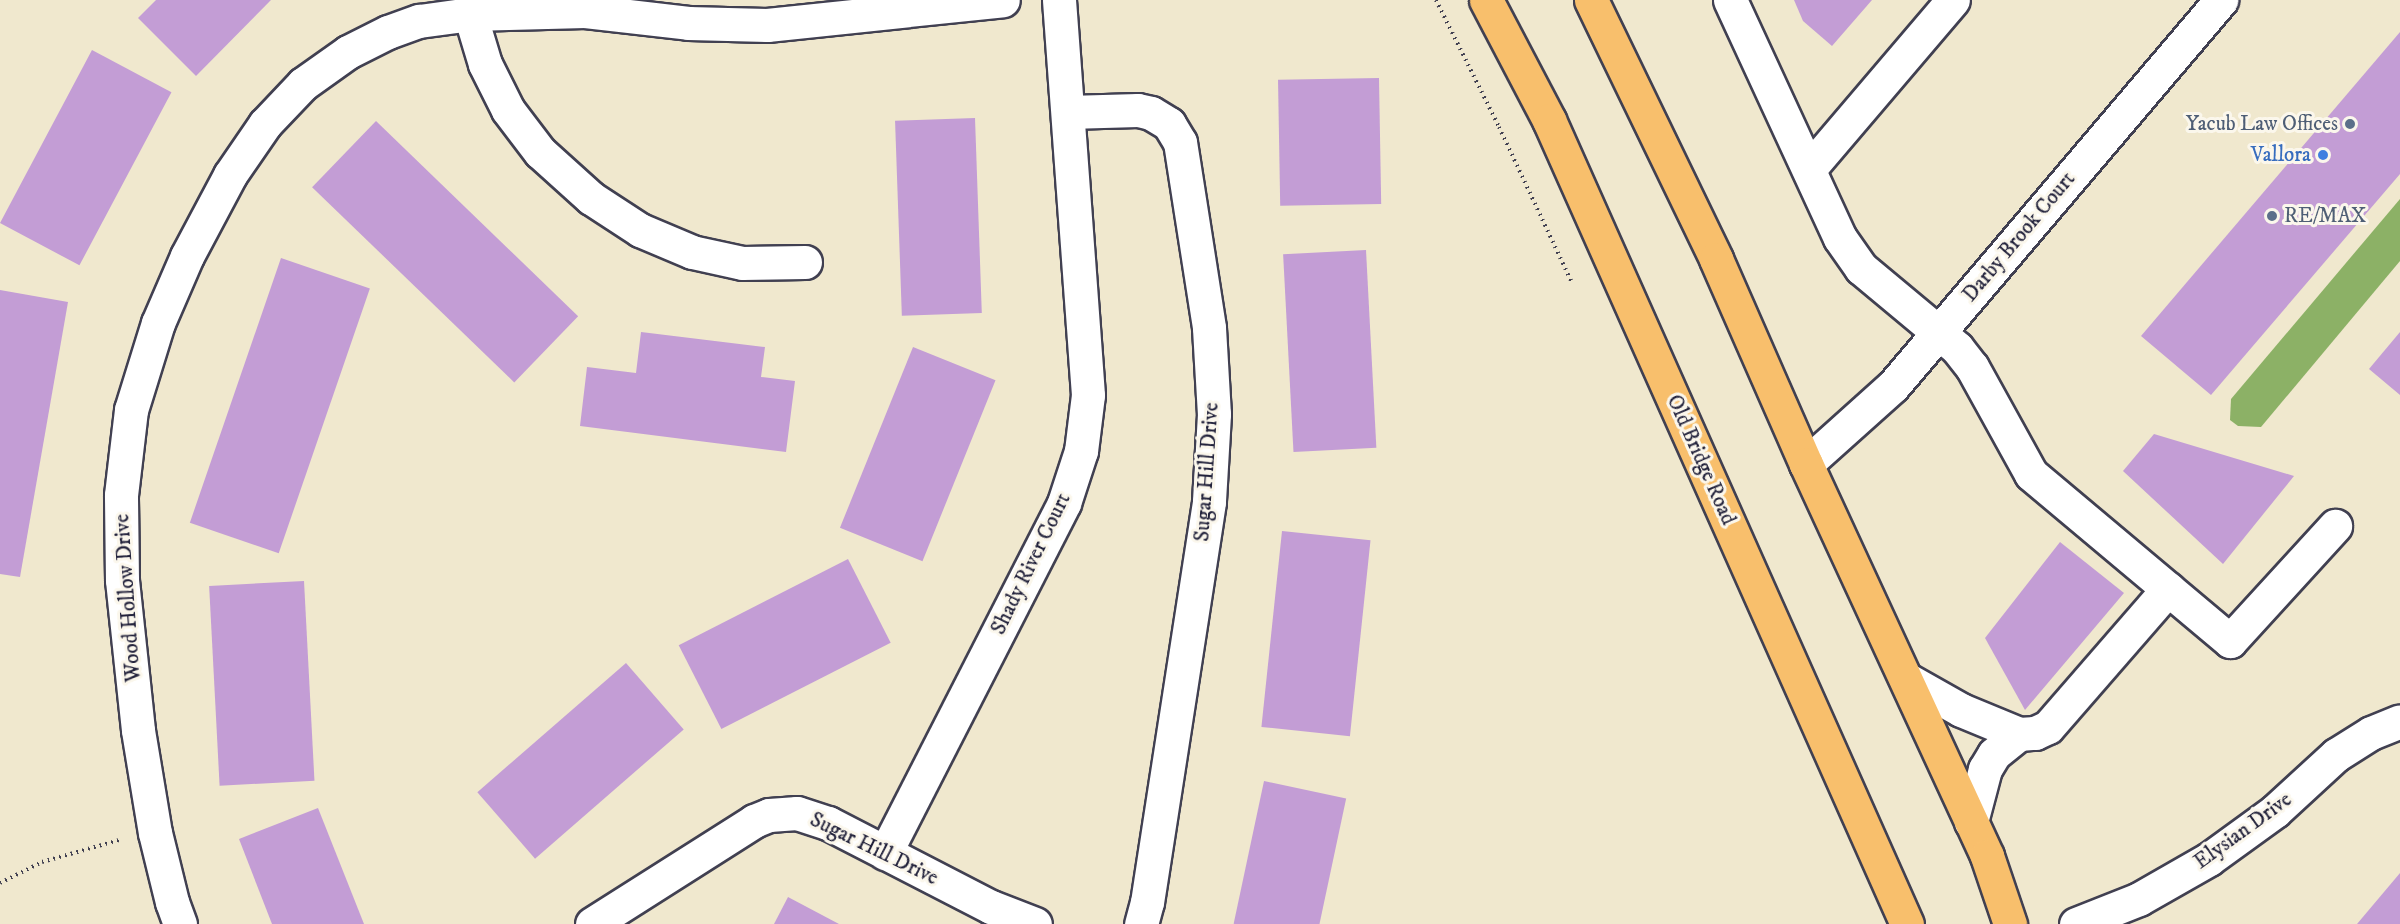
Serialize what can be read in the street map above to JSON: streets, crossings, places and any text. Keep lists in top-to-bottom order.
{
  "streets": {
    "main road": ["Old Bridge Road"],
    "street": [
      "Darby Brook Court",
      "Sugar Hill Drive",
      "Shady River Court",
      "Wood Hollow Drive",
      "Elysian Drive"
    ]
  },
  "crossings": [
    ["Sugar Hill Drive", "Shady River Court"]
  ],
  "places": ["Yacub Law Offices", "Vallora", "RE/MAX"]
}
